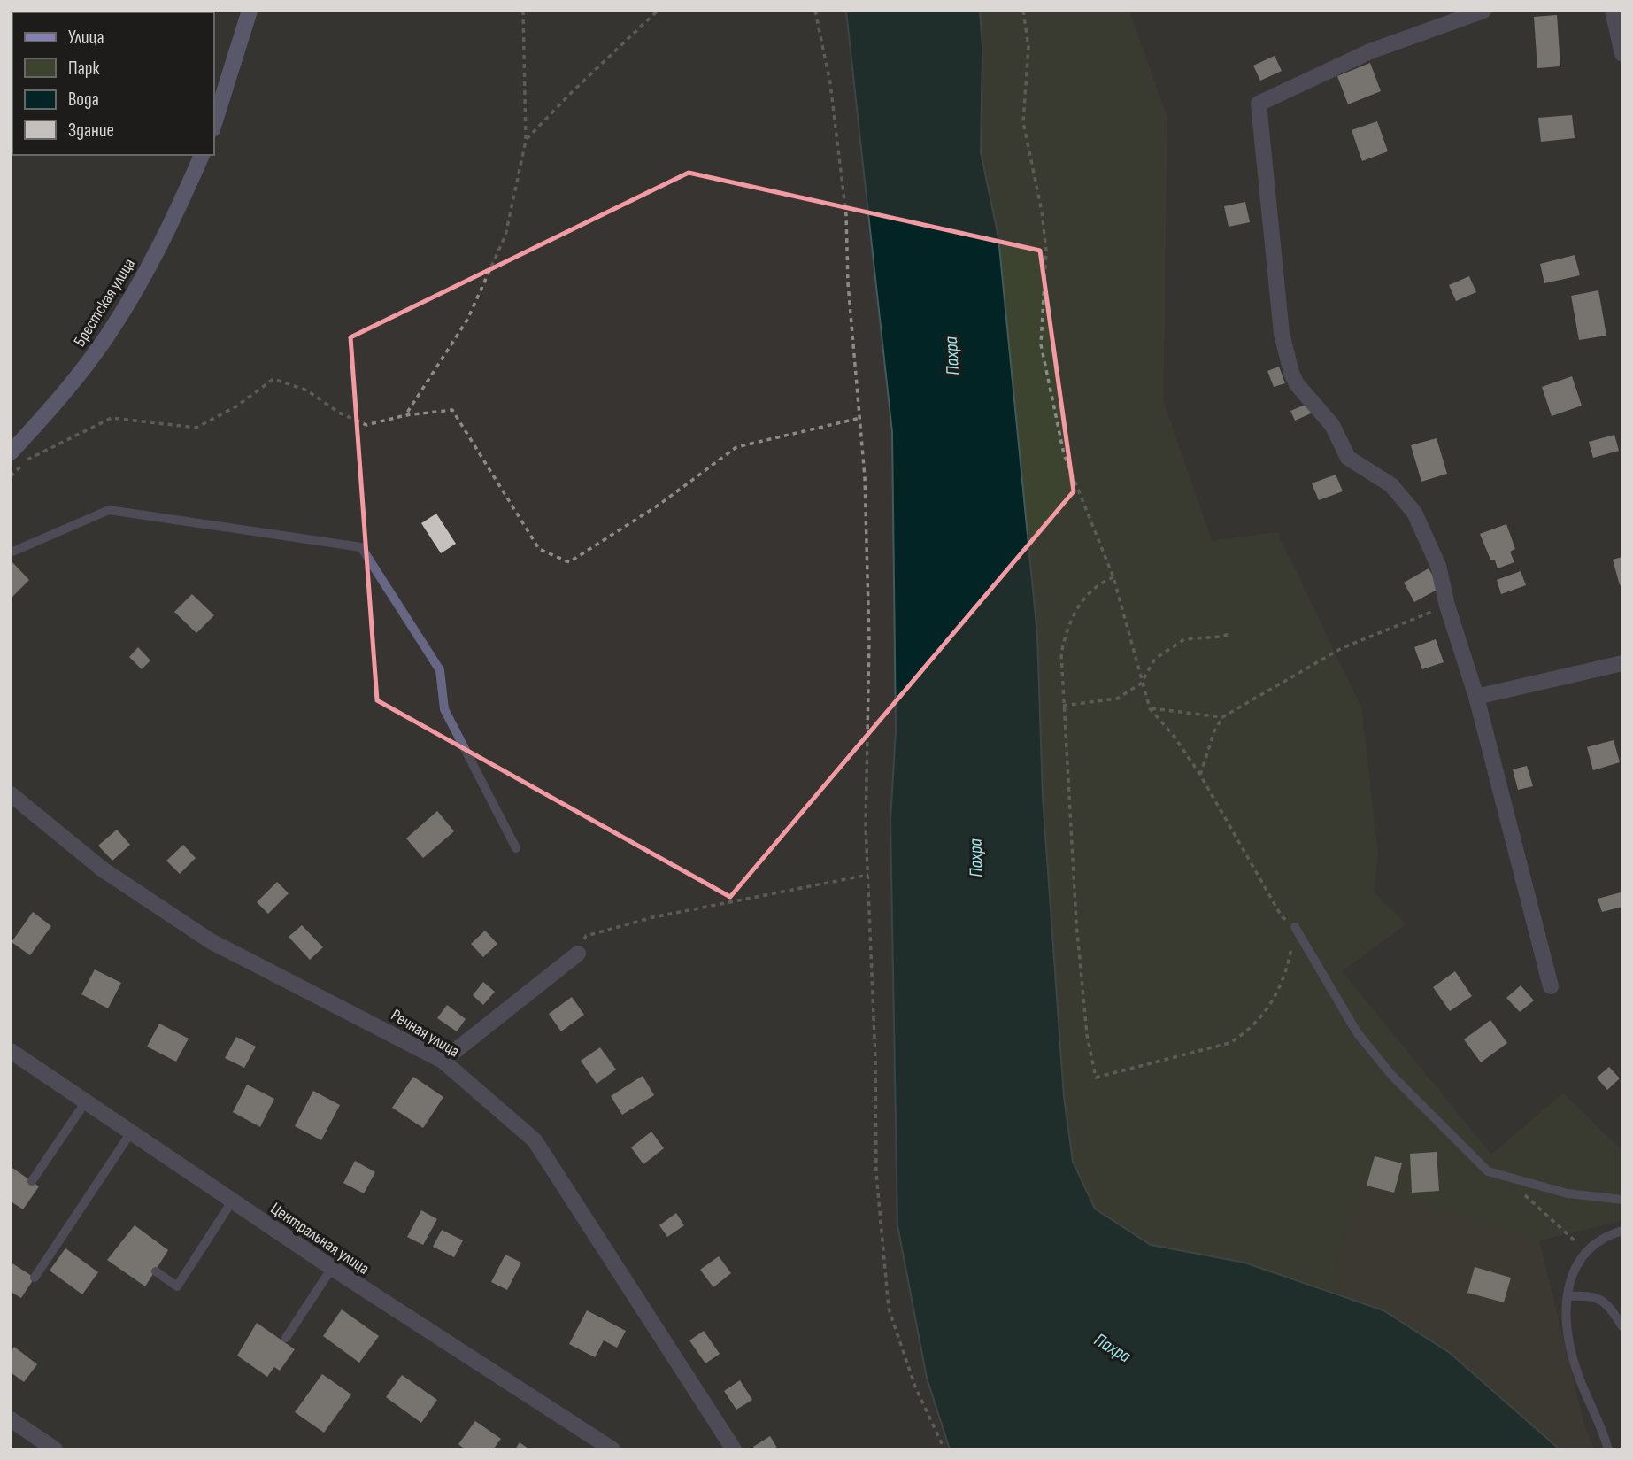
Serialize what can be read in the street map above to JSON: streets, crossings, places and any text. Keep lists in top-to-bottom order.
{
  "streets": {
    "main road": ["Брестская улица"],
    "street": ["Речная улица", "Центральная улица"]
  },
  "water": ["Пахра"],
  "legend": [
    "Улица",
    "Парк",
    "Вода",
    "Здание"
  ]
}
